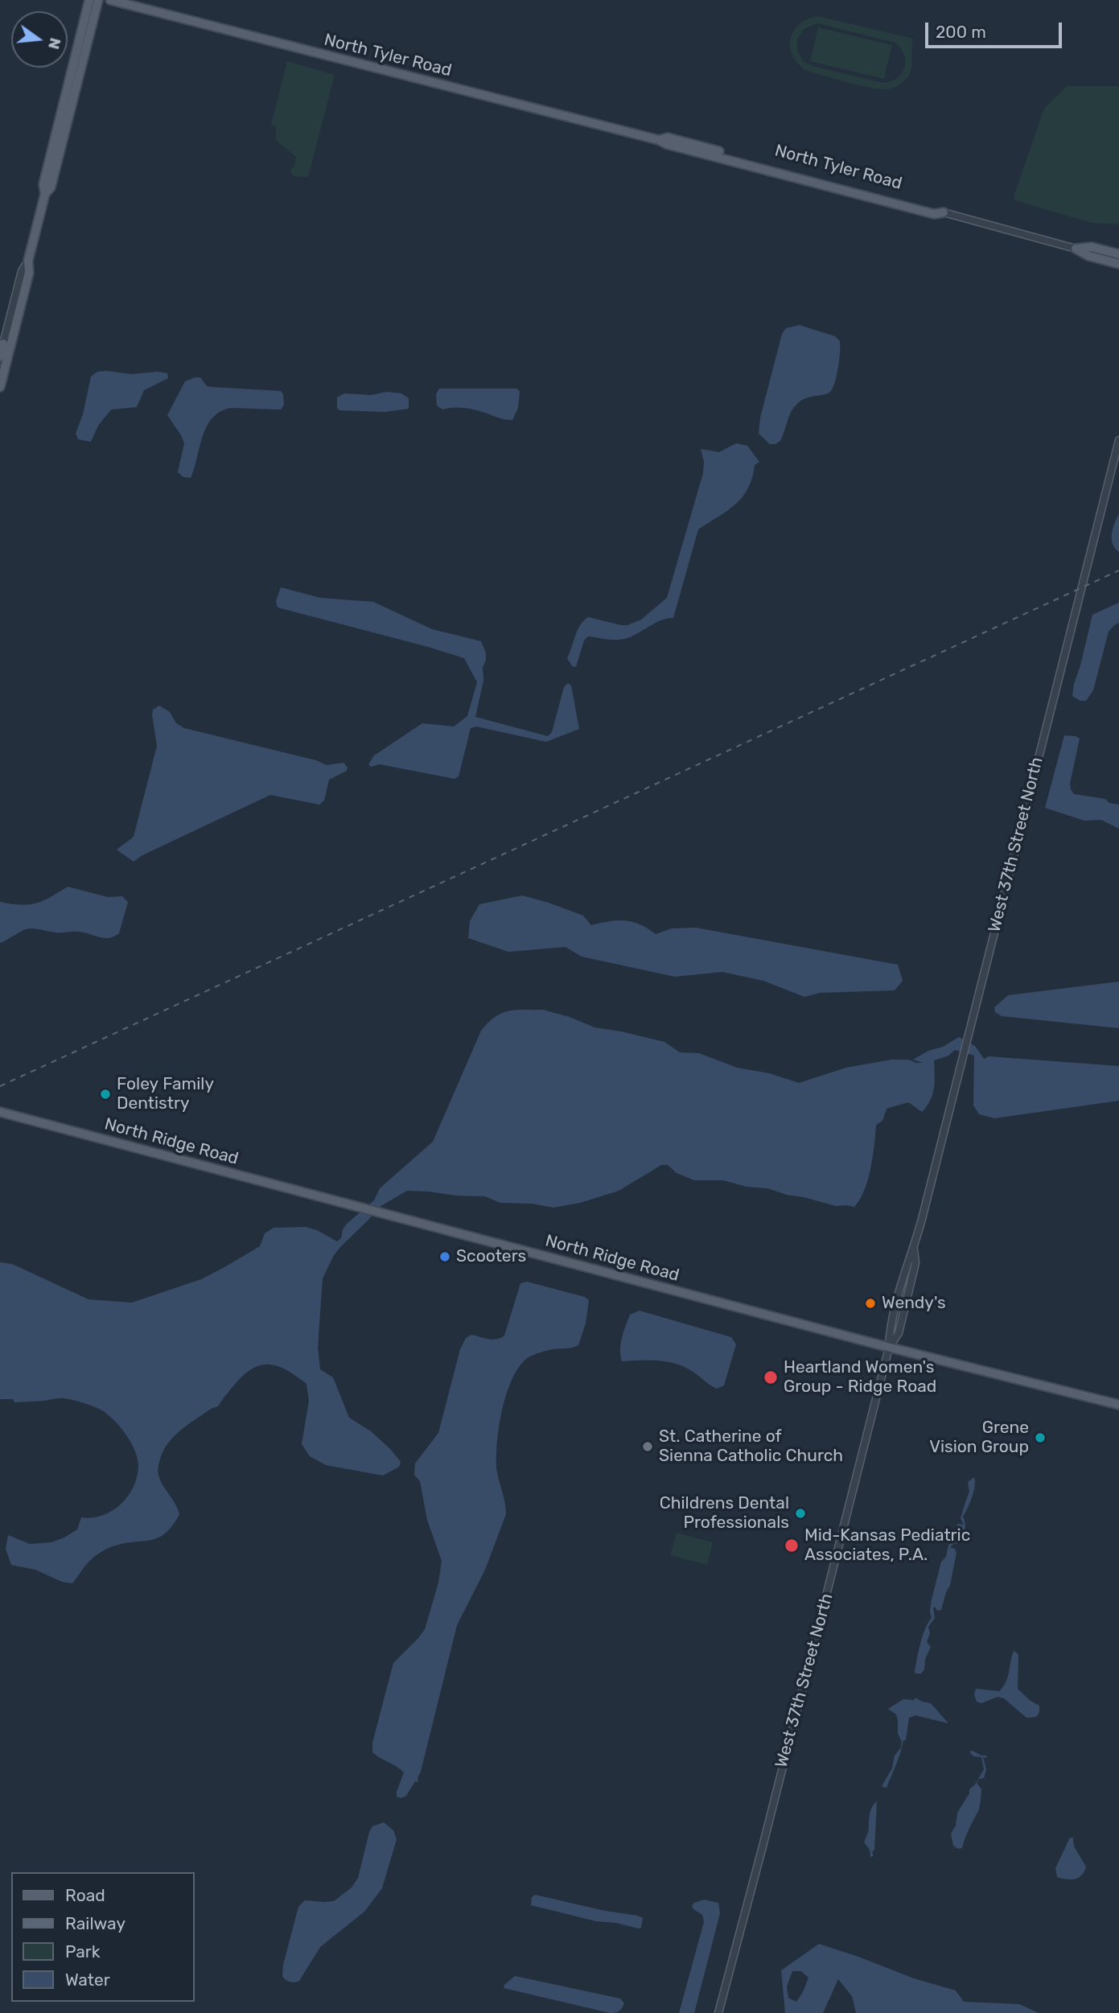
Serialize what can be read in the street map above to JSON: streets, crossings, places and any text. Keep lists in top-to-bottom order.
{
  "streets": {
    "main road": ["North Tyler Road", "North Ridge Road"],
    "street": ["West 37th Street North"]
  },
  "crossings": [
    ["West 37th Street North", "North Ridge Road"]
  ],
  "places": [
    "Foley Family Dentistry",
    "Scooters",
    "Wendy's",
    "Heartland Women's Group - Ridge Road",
    "Grene Vision Group",
    "St. Catherine of Sienna Catholic Church",
    "Childrens Dental Professionals",
    "Mid-Kansas Pediatric Associates, P.A."
  ],
  "legend": [
    "Road",
    "Railway",
    "Park",
    "Water"
  ],
  "scale_bar": "200 m",
  "north": "right"
}
